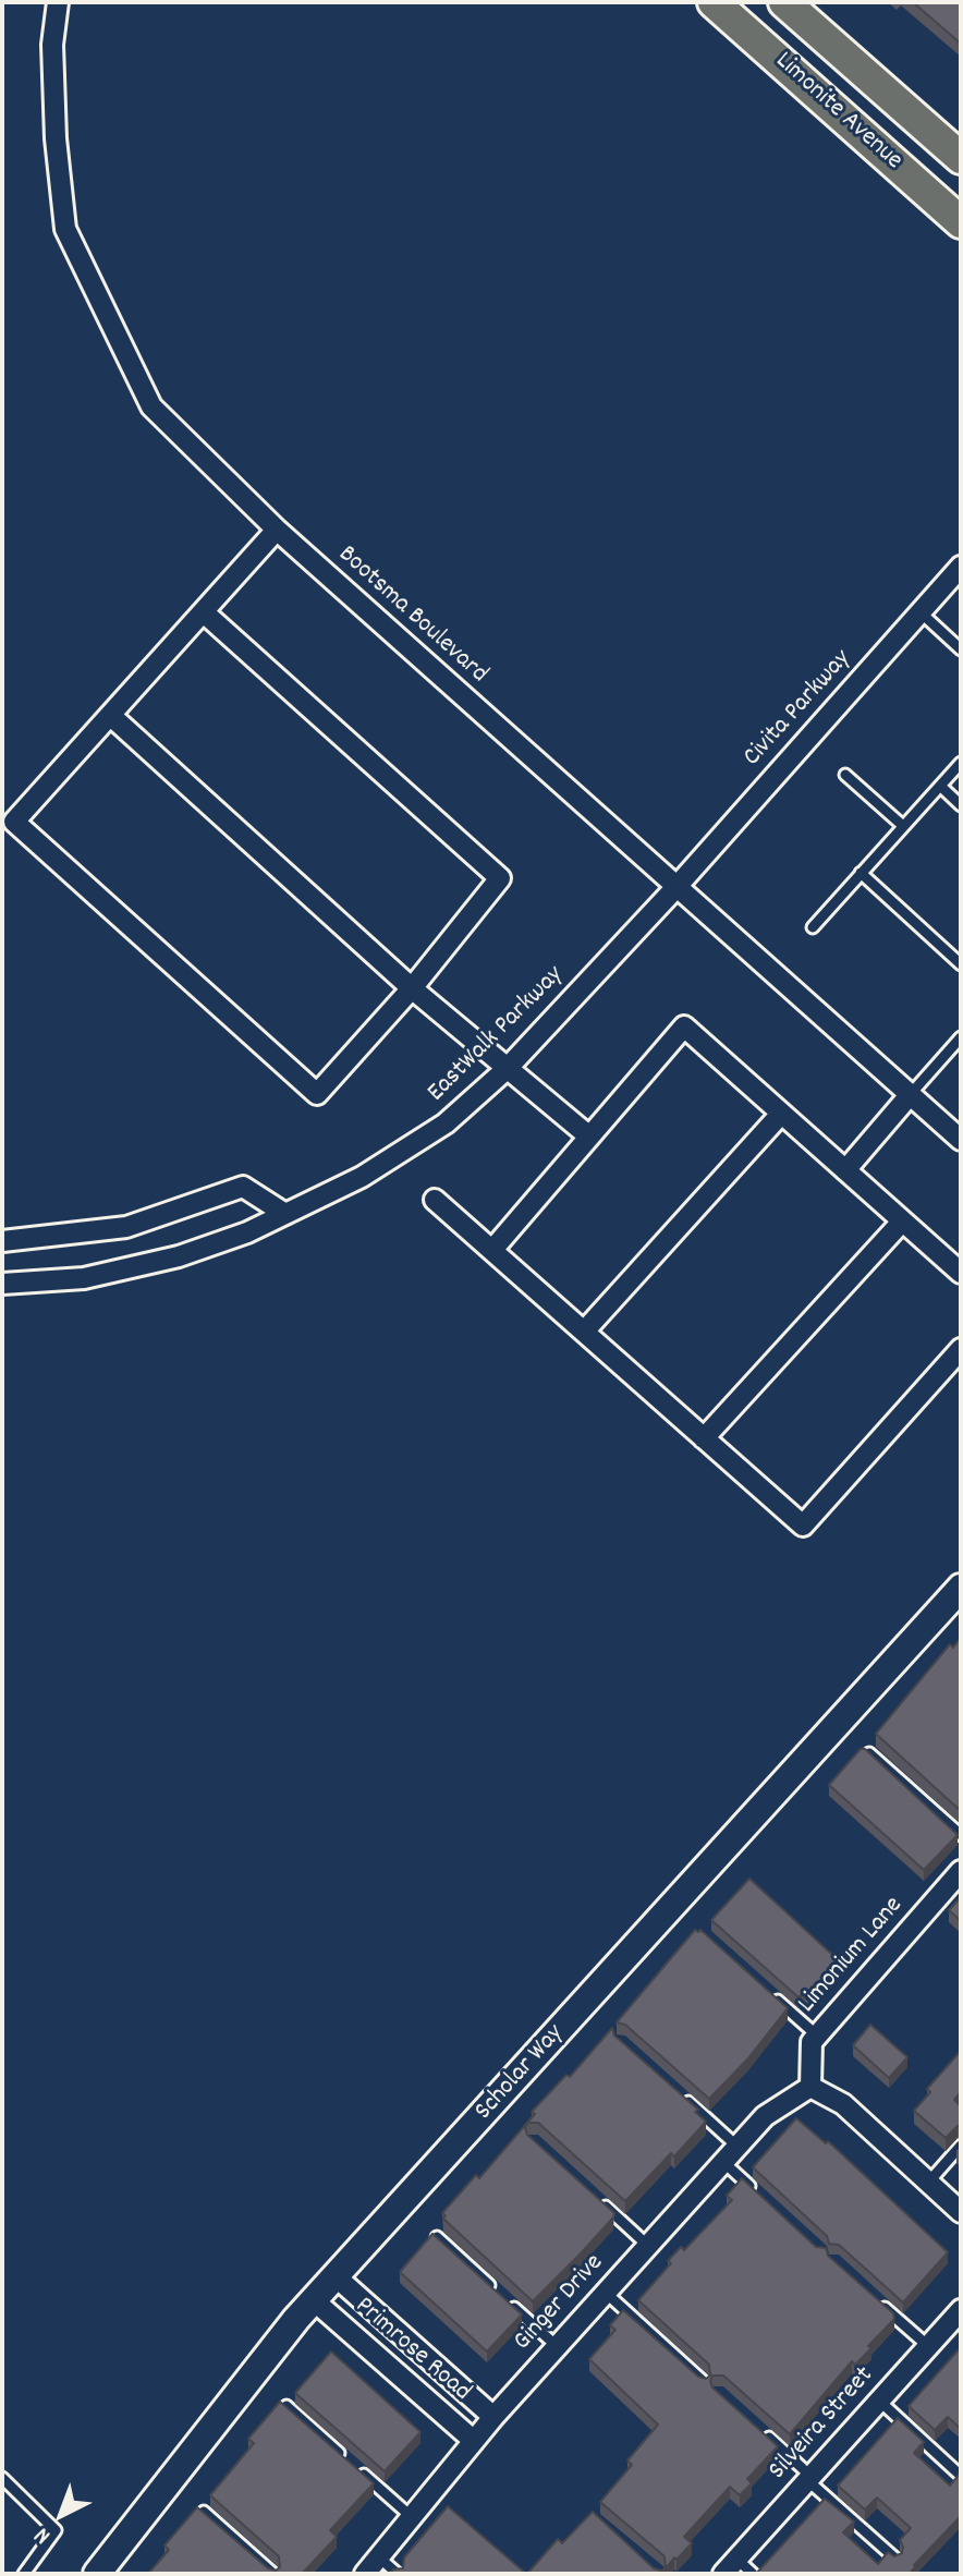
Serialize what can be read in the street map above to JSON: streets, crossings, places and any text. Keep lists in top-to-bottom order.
{
  "streets": {
    "main road": ["Limonite Avenue"],
    "street": [
      "Bootsma Boulevard",
      "Civita Parkway",
      "EastWalk Parkway",
      "Limonium Lane",
      "Scholar Way",
      "Ginger Drive",
      "Primrose Road",
      "Silveira Street"
    ]
  },
  "crossings": [
    ["Bootsma Boulevard", "Civita Parkway"],
    ["Bootsma Boulevard", "EastWalk Parkway"],
    ["Civita Parkway", "EastWalk Parkway"],
    ["Limonium Lane", "Ginger Drive"],
    ["Scholar Way", "Primrose Road"],
    ["Ginger Drive", "Primrose Road"]
  ],
  "north": "bottom left"
}
